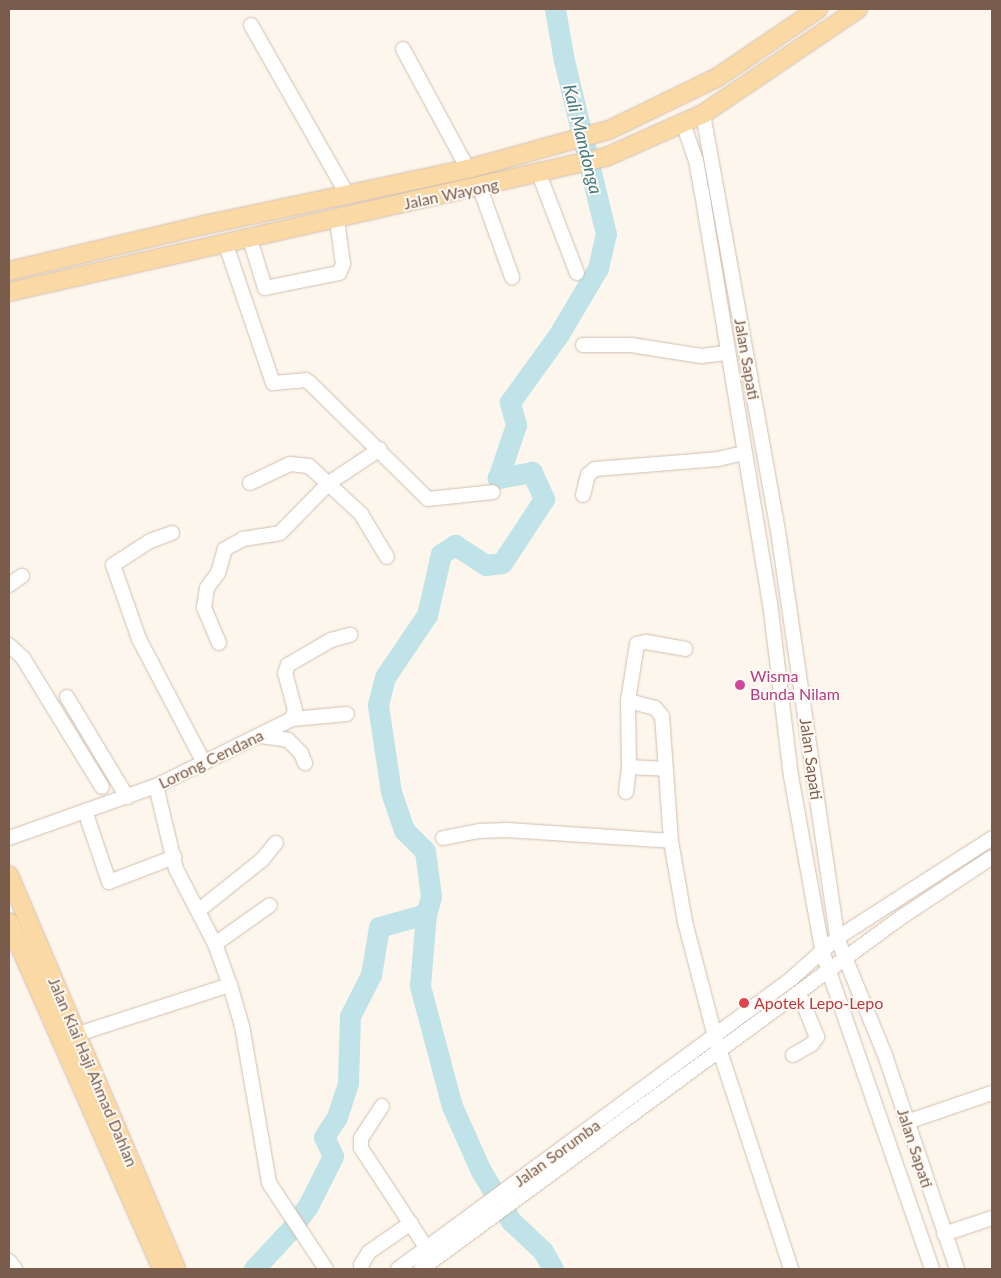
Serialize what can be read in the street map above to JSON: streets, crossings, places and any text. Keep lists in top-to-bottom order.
{
  "streets": {
    "main road": ["Jalan Wayong", "Jalan Kiai Haji Ahmad Dahlan"],
    "street": ["Jalan Sapati", "Lorong Cendana", "Jalan Sorumba"]
  },
  "crossings": [
    ["Jalan Wayong", "Jalan Sapati"],
    ["Jalan Sapati", "Jalan Sorumba"]
  ],
  "water": ["Kali Mandonga"],
  "places": ["Wisma Bunda Nilam", "Apotek Lepo-Lepo"]
}
